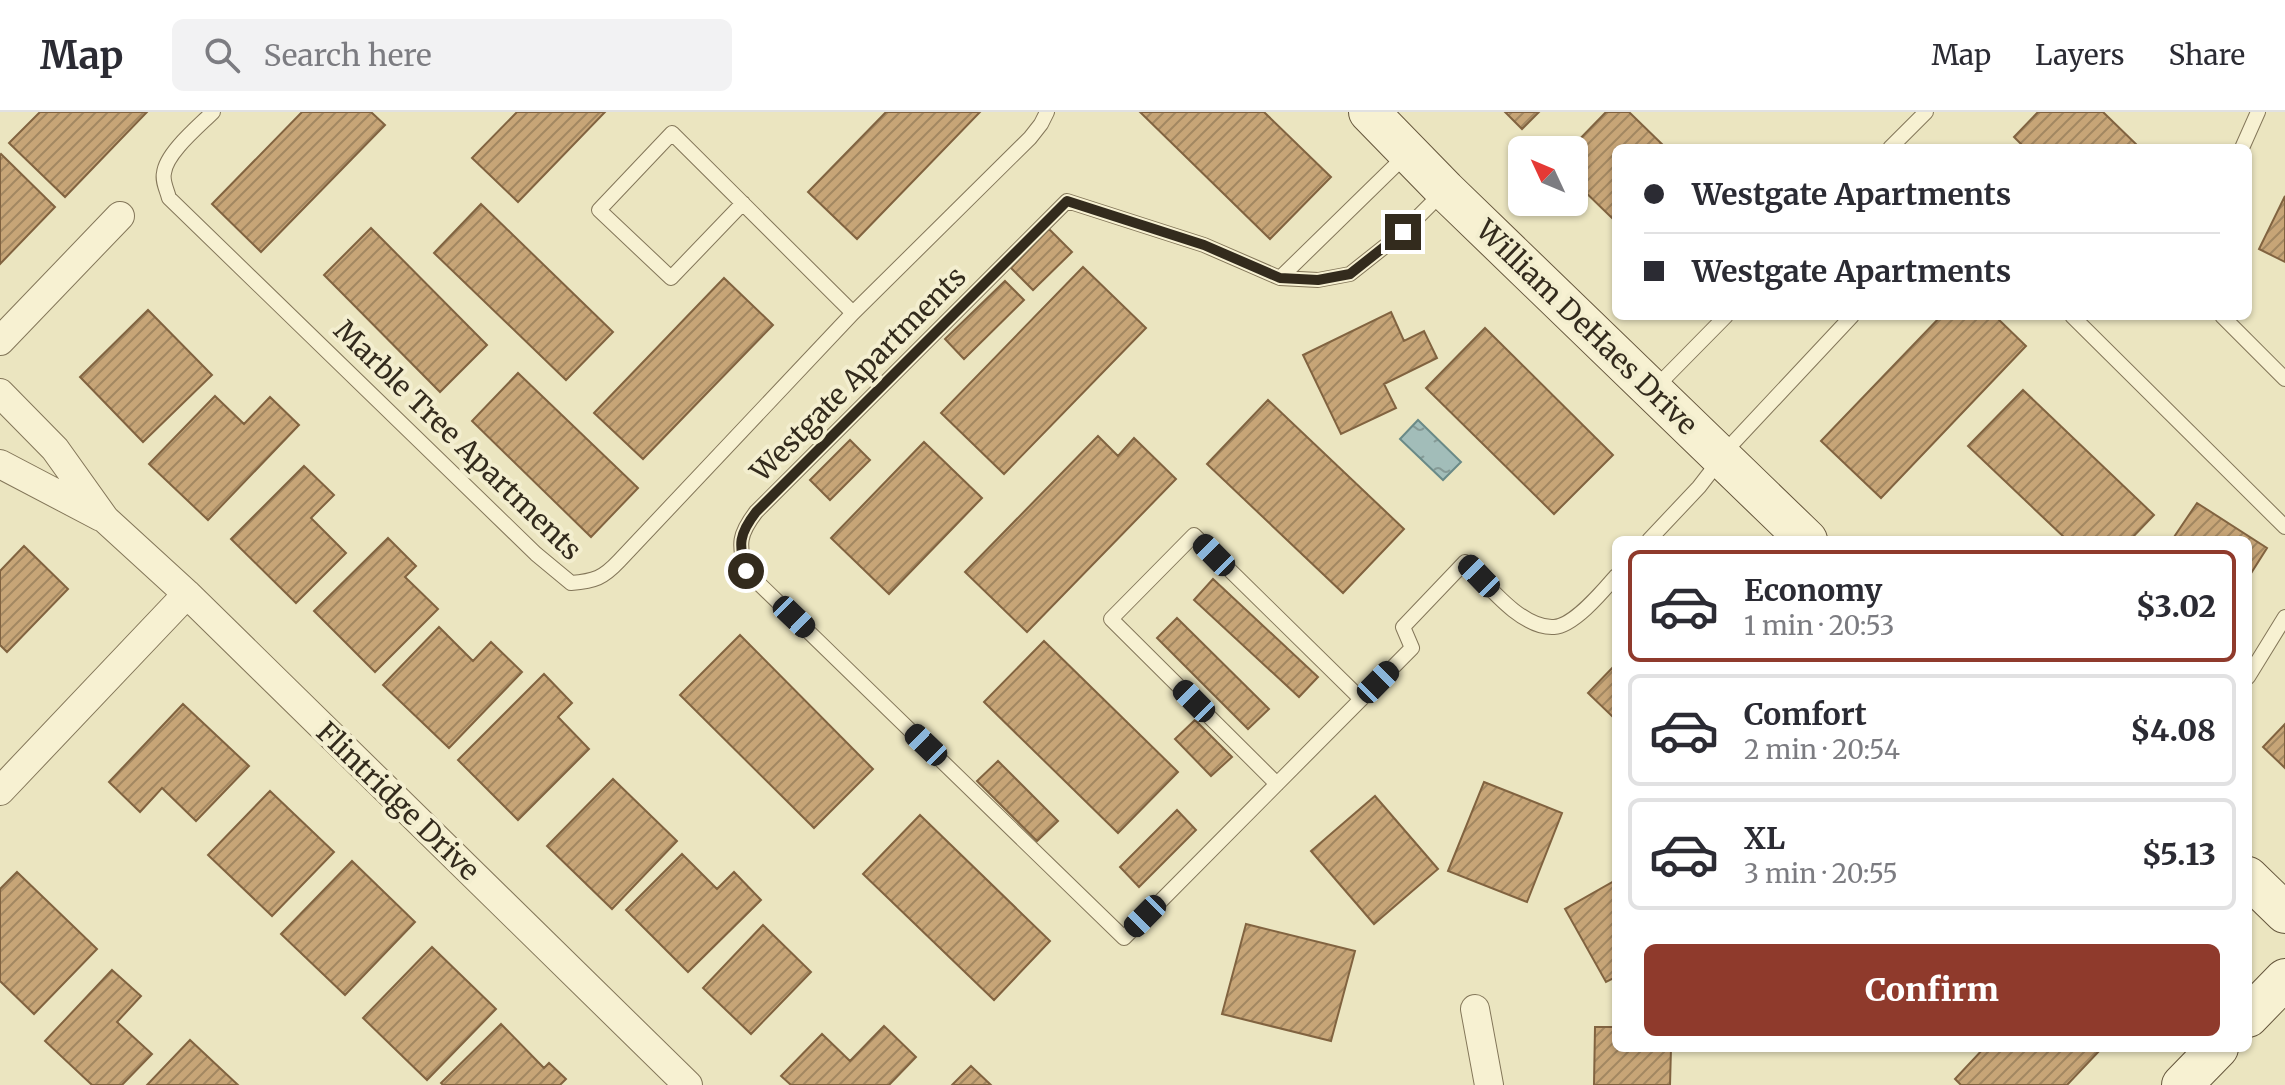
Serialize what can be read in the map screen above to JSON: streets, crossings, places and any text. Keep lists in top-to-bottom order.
{
  "streets": {
    "street": ["William DeHaes Drive", "Flintridge Drive"],
    "lane": ["Westgate Apartments", "Marble Tree Apartments"]
  },
  "crossings": [
    ["William DeHaes Drive", "Westgate Apartments"]
  ],
  "north": "top left",
  "page": {
    "header": "Map",
    "search": "Search here",
    "nav": ["Map", "Layers", "Share"],
    "banner": ["Westgate Apartments", "Westgate Apartments"],
    "list": [
      {
        "name": "Economy",
        "note": "1 min · 20:53",
        "value": "$3.02"
      },
      {
        "name": "Comfort",
        "note": "2 min · 20:54",
        "value": "$4.08"
      },
      {
        "name": "XL",
        "note": "3 min · 20:55",
        "value": "$5.13"
      }
    ],
    "buttons": "Confirm"
  }
}
